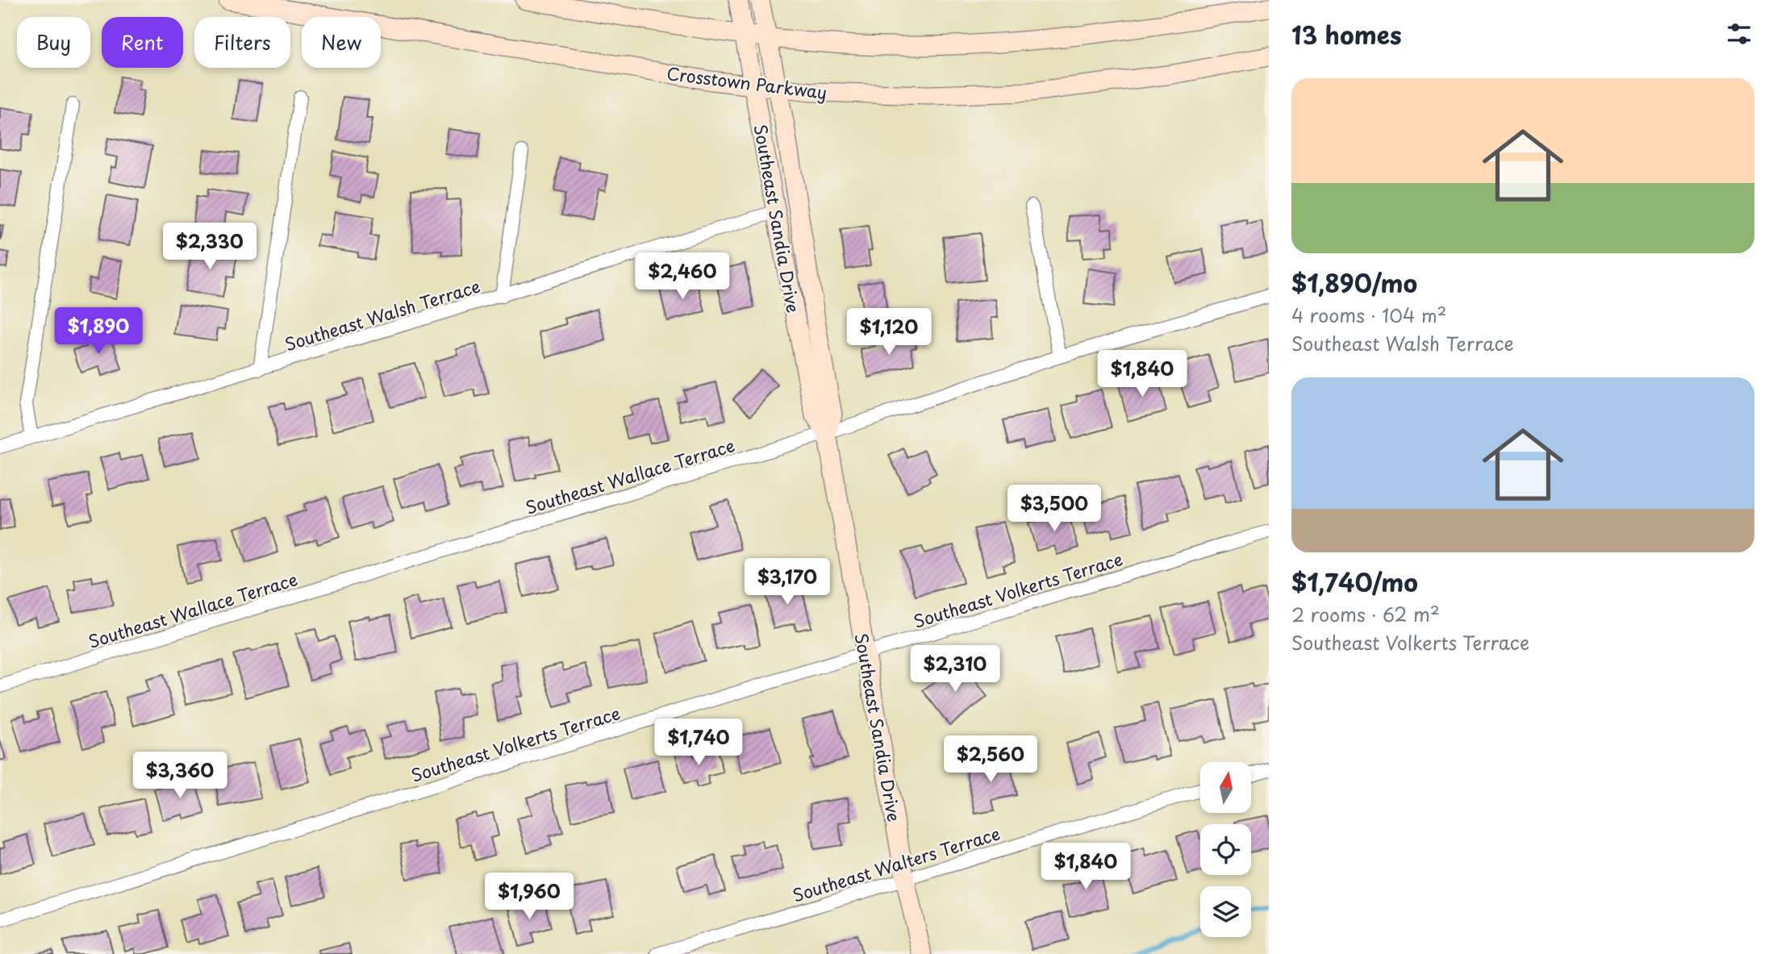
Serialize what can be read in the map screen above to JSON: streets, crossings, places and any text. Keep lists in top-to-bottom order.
{
  "streets": {
    "main road": ["Crosstown Parkway", "Southeast Sandia Drive"],
    "street": [
      "Southeast Walsh Terrace",
      "Southeast Wallace Terrace",
      "Southeast Volkerts Terrace",
      "Southeast Walters Terrace"
    ]
  },
  "crossings": [
    ["Crosstown Parkway", "Southeast Sandia Drive"],
    ["Southeast Sandia Drive", "Southeast Walsh Terrace"],
    ["Southeast Sandia Drive", "Southeast Wallace Terrace"],
    ["Southeast Sandia Drive", "Southeast Volkerts Terrace"],
    ["Southeast Sandia Drive", "Southeast Walters Terrace"]
  ],
  "north": "top",
  "page": {
    "heading": "13 homes",
    "chip": [
      "Buy",
      "Rent",
      "Filters",
      "New"
    ],
    "list": [
      {
        "name": "$1,890/mo",
        "note": "4 rooms · 104 m² · Southeast Walsh Terrace"
      },
      {
        "name": "$1,740/mo",
        "note": "2 rooms · 62 m² · Southeast Volkerts Terrace"
      }
    ],
    "price": [
      "$2,330",
      "$2,460",
      "$1,890",
      "$1,120",
      "$1,840",
      "$3,500",
      "$3,170",
      "$2,310",
      "$1,740",
      "$2,560",
      "$3,360",
      "$1,840",
      "$1,960"
    ]
  }
}
